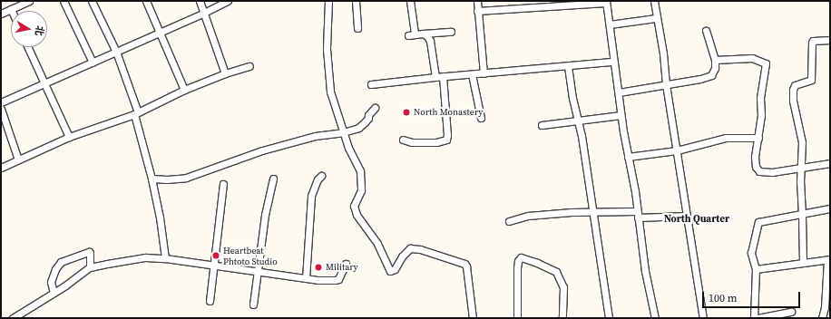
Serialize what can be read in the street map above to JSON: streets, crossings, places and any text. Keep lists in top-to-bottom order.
{
  "districts": ["North Quarter"],
  "places": ["North Monastery", "Heartbeat Phtoto Studio", "Military"],
  "scale_bar": "100 m",
  "north": "right"
}
